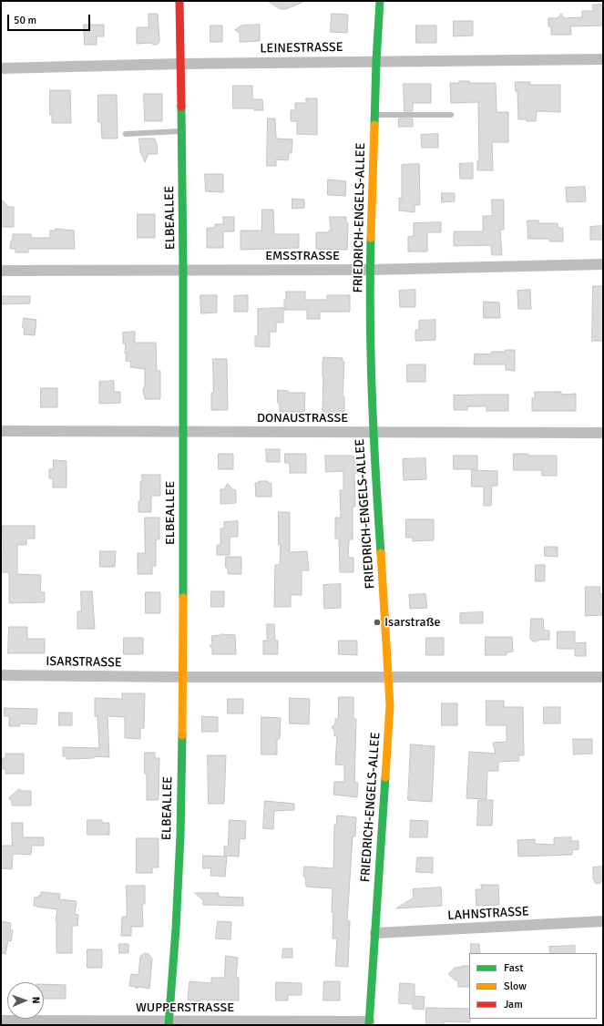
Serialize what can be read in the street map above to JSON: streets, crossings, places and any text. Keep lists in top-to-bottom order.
{
  "streets": {
    "street": [
      "LEINESTRASSE",
      "ELBEALLEE",
      "FRIEDRICH-ENGELS-ALLEE",
      "EMSSTRASSE",
      "DONAUSTRASSE",
      "ISARSTRASSE",
      "LAHNSTRASSE",
      "WUPPERSTRASSE"
    ]
  },
  "crossings": [
    ["LEINESTRASSE", "ELBEALLEE"],
    ["LEINESTRASSE", "FRIEDRICH-ENGELS-ALLEE"],
    ["ELBEALLEE", "EMSSTRASSE"],
    ["ELBEALLEE", "DONAUSTRASSE"],
    ["ELBEALLEE", "ISARSTRASSE"],
    ["ELBEALLEE", "WUPPERSTRASSE"],
    ["FRIEDRICH-ENGELS-ALLEE", "EMSSTRASSE"],
    ["FRIEDRICH-ENGELS-ALLEE", "DONAUSTRASSE"],
    ["FRIEDRICH-ENGELS-ALLEE", "ISARSTRASSE"],
    ["FRIEDRICH-ENGELS-ALLEE", "LAHNSTRASSE"],
    ["FRIEDRICH-ENGELS-ALLEE", "WUPPERSTRASSE"]
  ],
  "places": ["Isarstraße"],
  "legend": ["Fast", "Slow", "Jam"],
  "scale_bar": "50 m",
  "north": "right"
}
